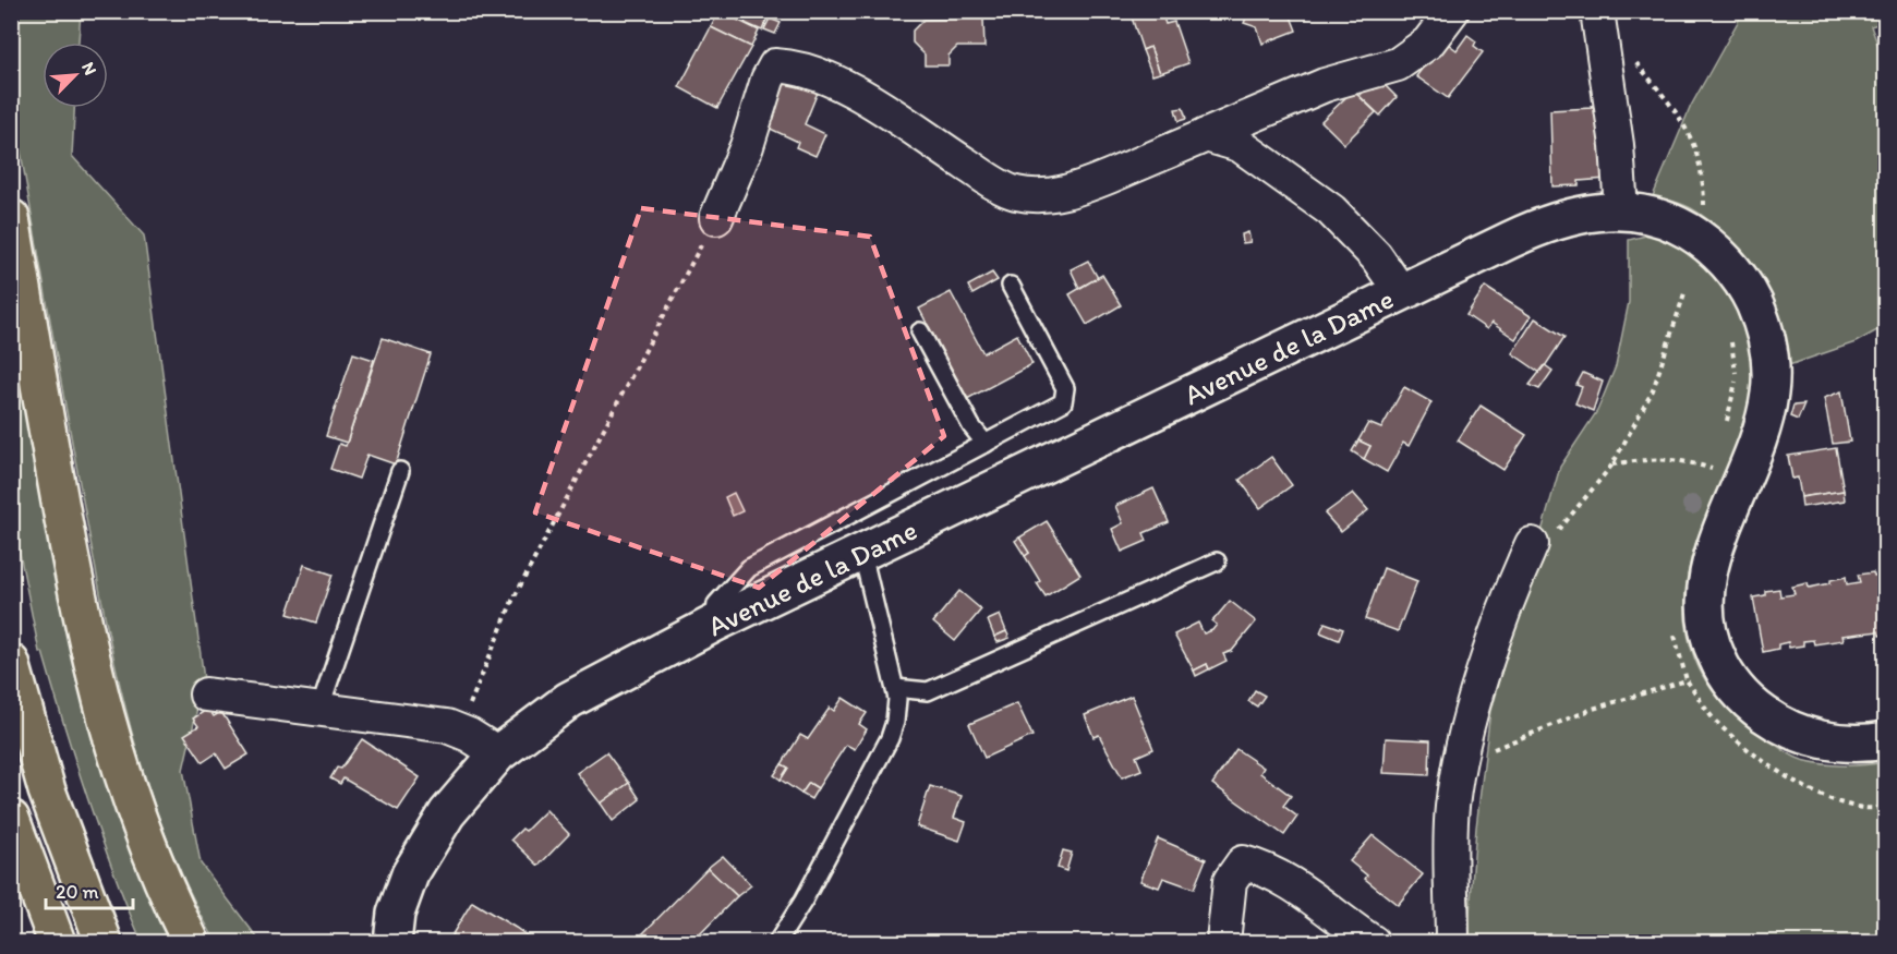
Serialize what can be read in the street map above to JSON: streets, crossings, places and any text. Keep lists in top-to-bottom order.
{
  "streets": {
    "main road": ["Avenue de la Dame"]
  },
  "scale_bar": "20 m",
  "north": "top right"
}
